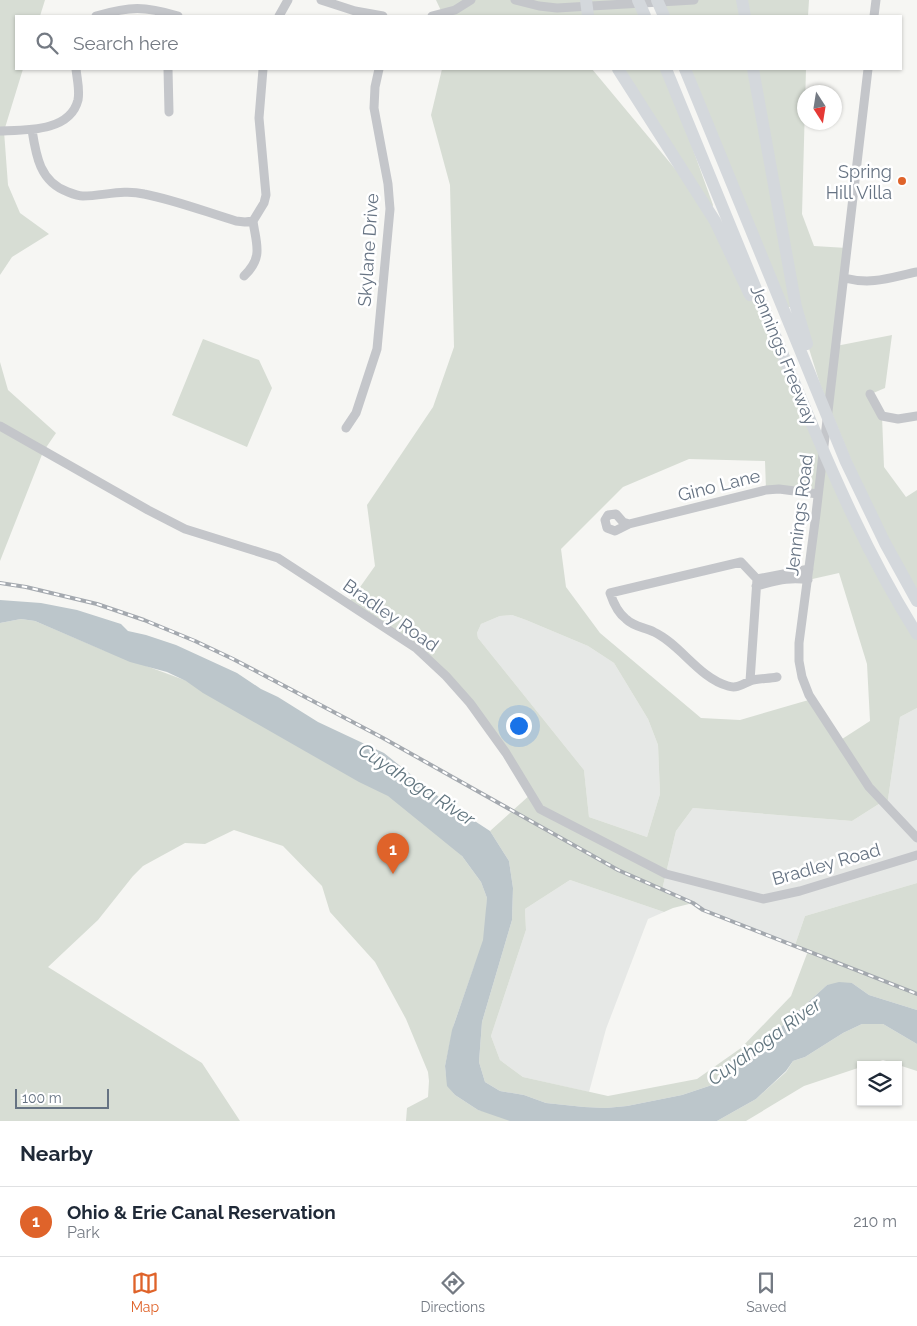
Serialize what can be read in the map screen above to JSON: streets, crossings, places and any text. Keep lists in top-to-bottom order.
{
  "streets": {
    "highway": ["Jennings Freeway"],
    "street": [
      "Skylane Drive",
      "Gino Lane",
      "Jennings Road",
      "Bradley Road"
    ]
  },
  "crossings": [
    ["Gino Lane", "Jennings Road"]
  ],
  "water": ["Cuyahoga River"],
  "places": ["Spring Hill Villa"],
  "scale_bar": "100 m",
  "north": "bottom",
  "page": {
    "search": "Search here",
    "pins": "1",
    "scale": "100 m",
    "heading": "Nearby",
    "list": [
      {
        "mark": "1",
        "name": "Ohio & Erie Canal Reservation",
        "note": "Park",
        "value": "210 m"
      }
    ],
    "nav": ["Map", "Directions", "Saved"]
  }
}
